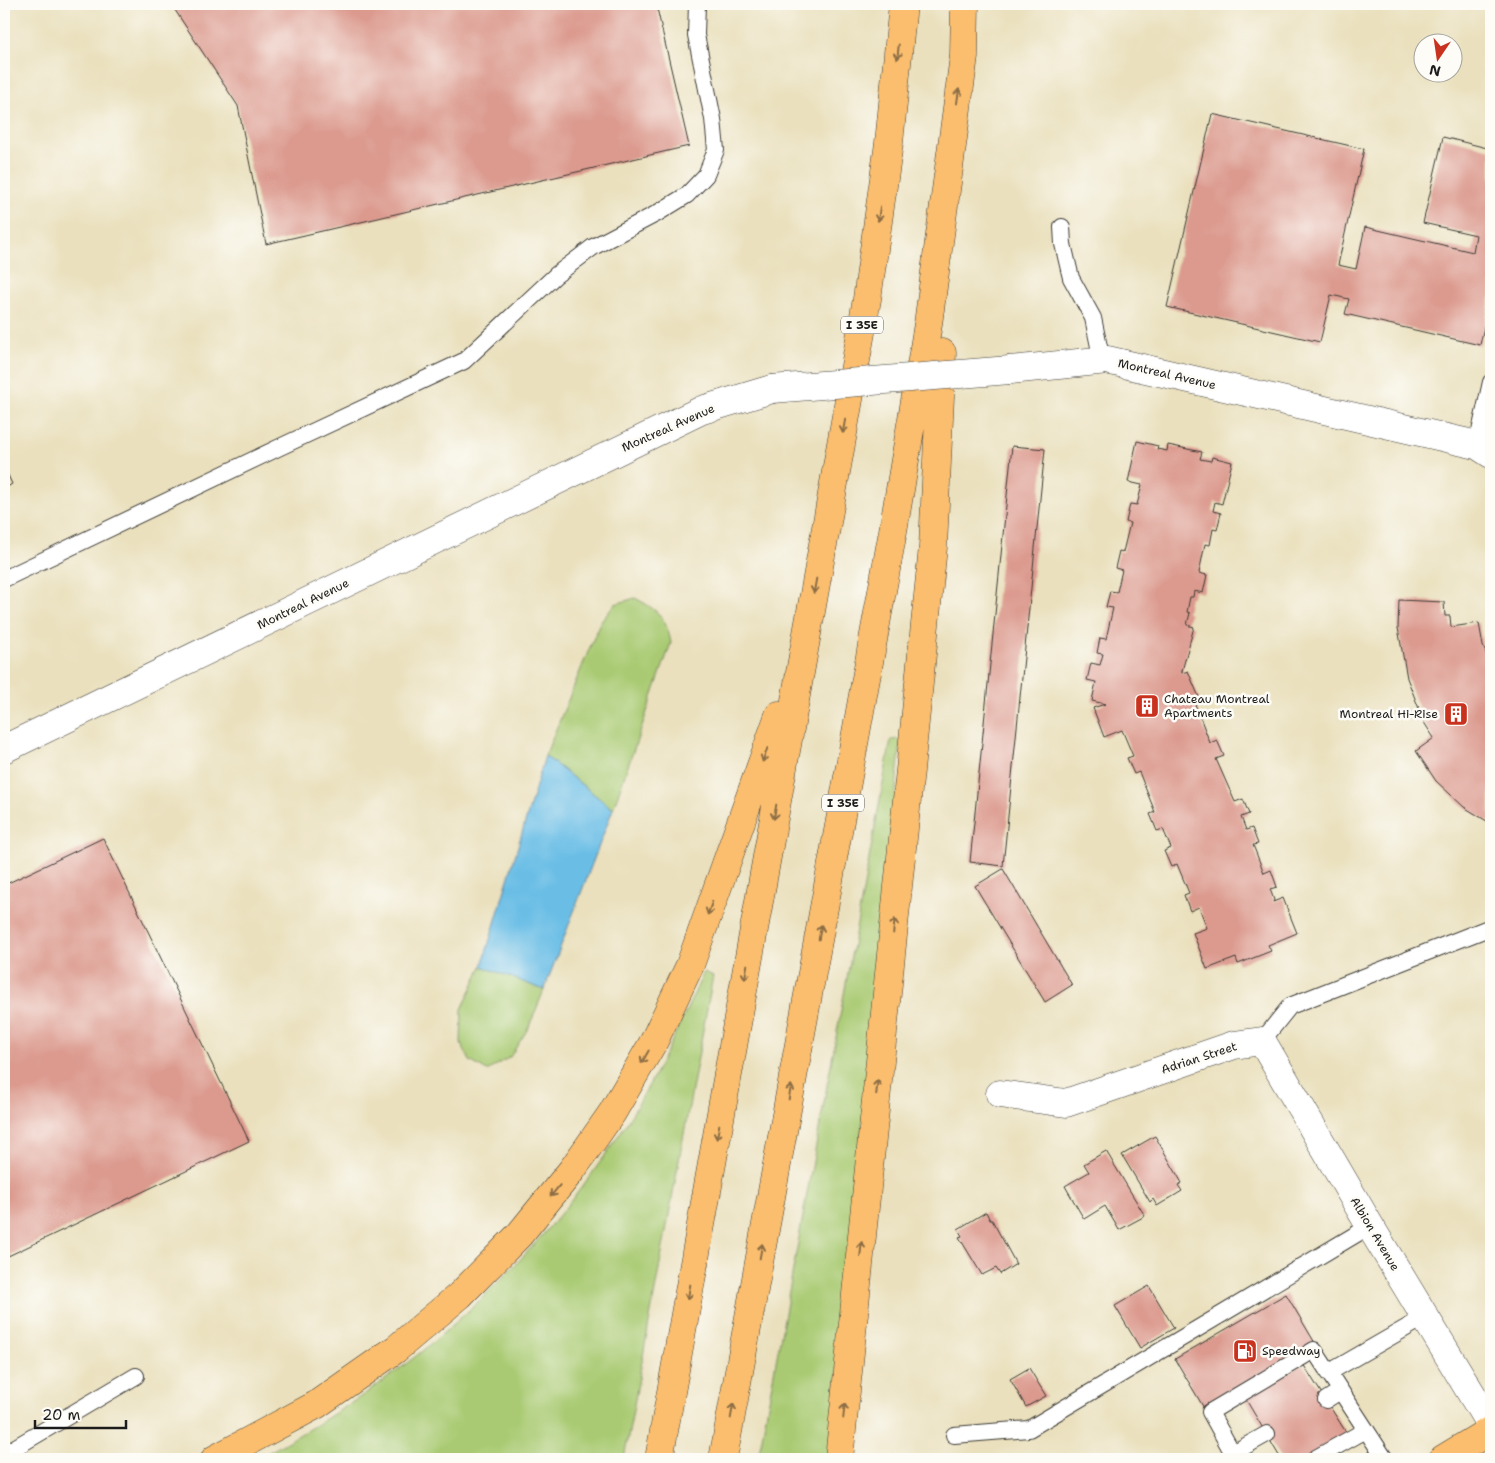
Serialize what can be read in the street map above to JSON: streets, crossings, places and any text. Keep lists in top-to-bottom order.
{
  "streets": {
    "main road": ["I 35E"],
    "street": ["Montreal Avenue", "Adrian Street", "Albion Avenue"]
  },
  "crossings": [
    ["Adrian Street", "Albion Avenue"]
  ],
  "places": {
    "building": ["Chateau Montreal Apartments", "Montreal Hi-Rise"],
    "fuel station": ["Speedway"]
  },
  "scale_bar": "20 m",
  "north": "bottom"
}
